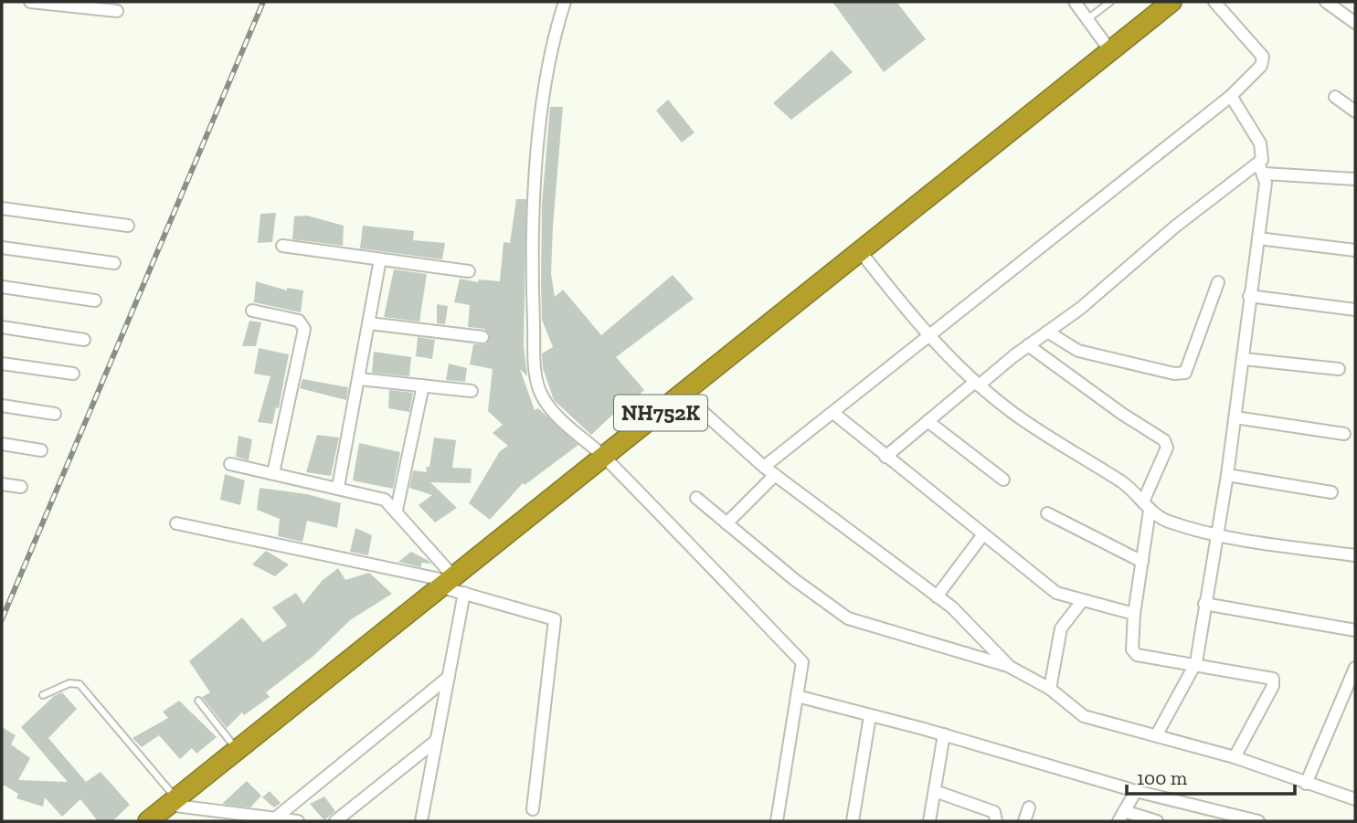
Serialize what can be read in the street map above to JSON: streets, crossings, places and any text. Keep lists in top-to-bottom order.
{
  "streets": {
    "highway": ["NH752K"]
  },
  "scale_bar": "100 m"
}
